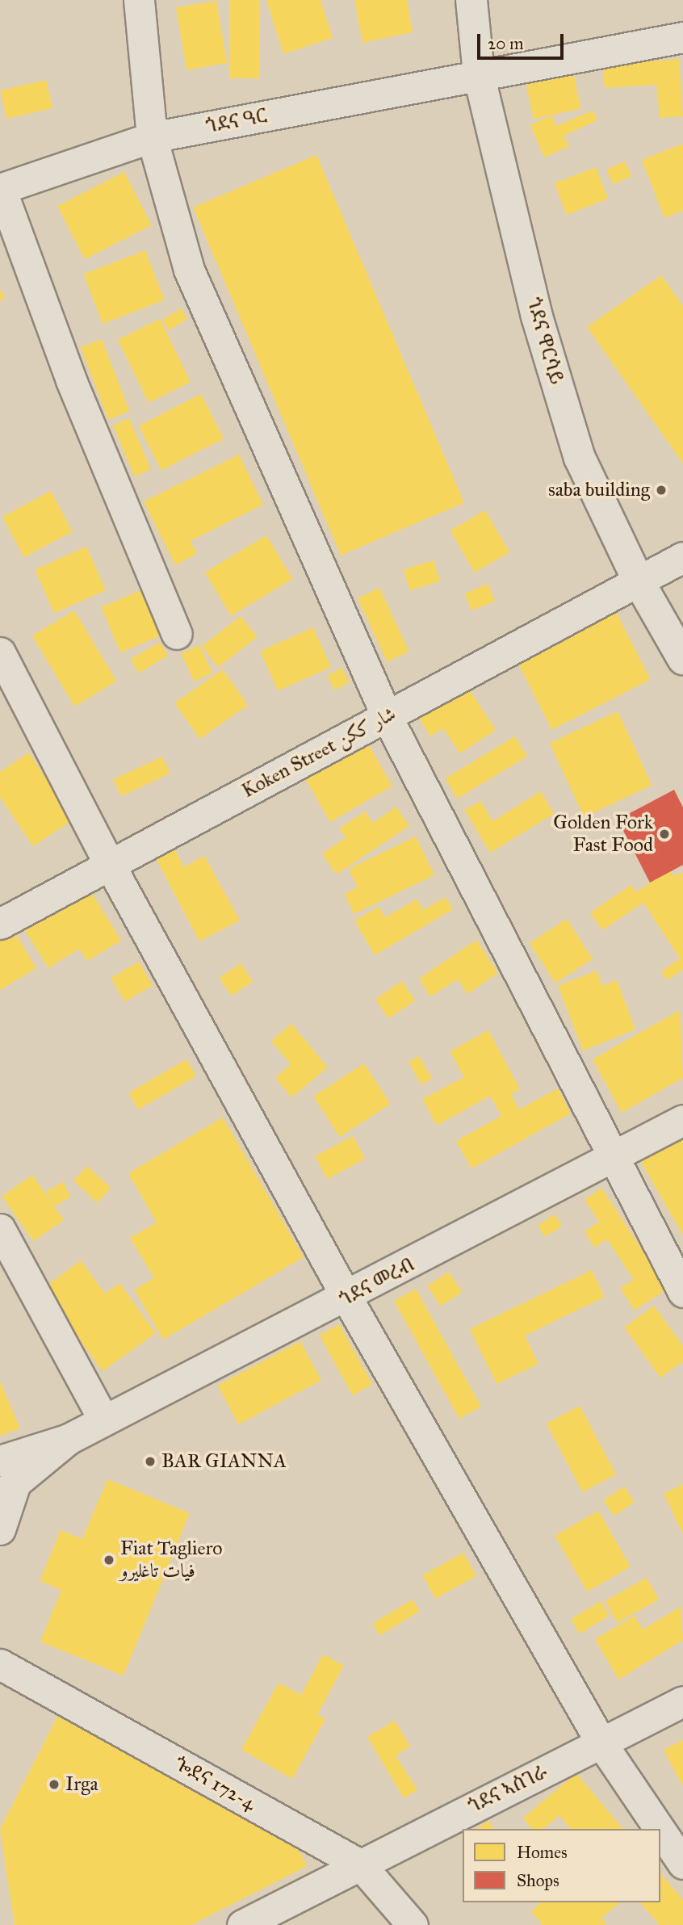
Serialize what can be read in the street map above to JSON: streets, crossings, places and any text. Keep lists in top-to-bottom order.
{
  "streets": {
    "main road": ["ጎደና ዋርሳይ"],
    "street": [
      "ጎደና ዓር",
      "Koken Street شار ككن",
      "ጎደና መረብ",
      "ጐደና 172-4",
      "ጎደና ኣስገራ"
    ]
  },
  "crossings": [
    ["ጎደና ዓር", "ጎደና ዋርሳይ"],
    ["ጎደና ዋርሳይ", "Koken Street شار ككن"],
    ["ጐደና 172-4", "ጎደና ኣስገራ"]
  ],
  "places": [
    "saba building",
    "Golden Fork Fast Food",
    "BAR GIANNA",
    "Fiat Tagliero فيات تاغليرو",
    "Irga"
  ],
  "legend": ["Homes", "Shops"],
  "scale_bar": "20 m"
}
